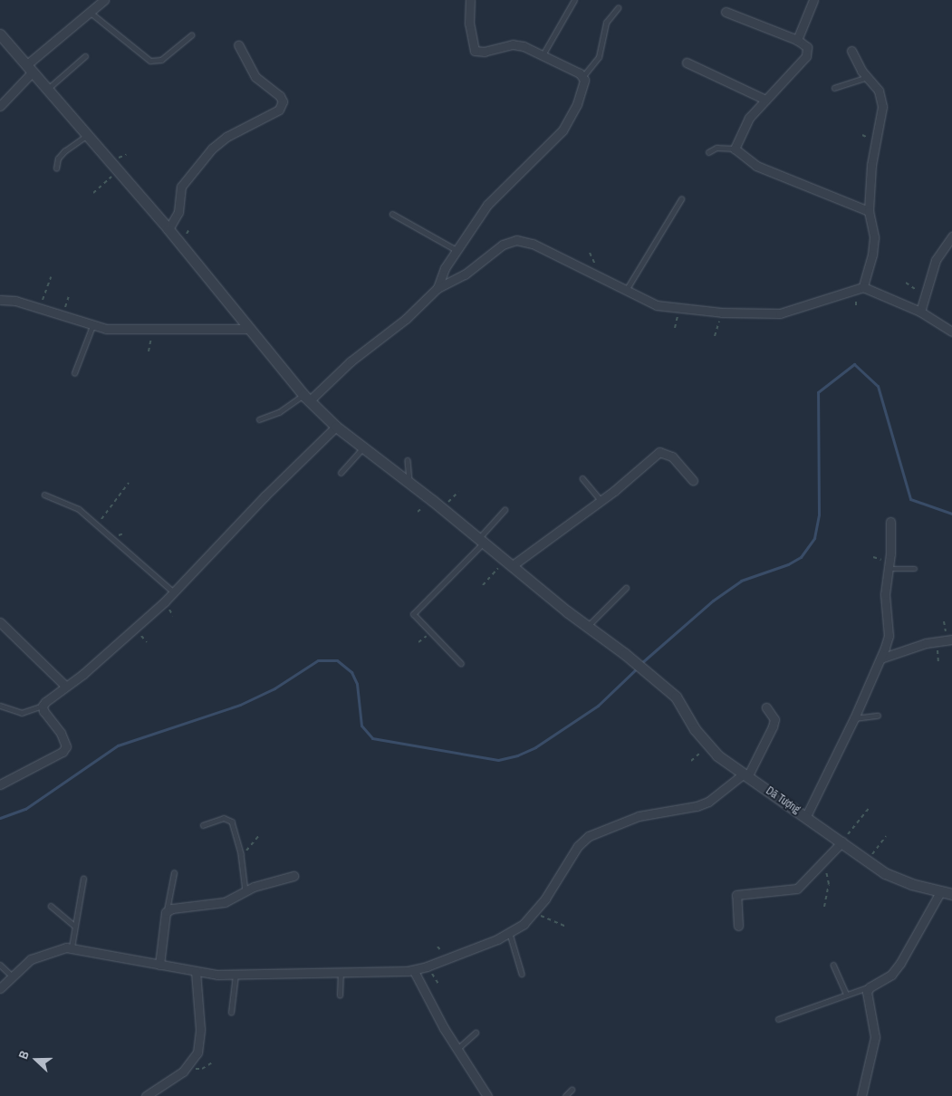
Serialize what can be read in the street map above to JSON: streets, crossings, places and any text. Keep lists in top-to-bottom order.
{
  "streets": {
    "street": ["Dã Tượng"]
  },
  "north": "left"
}
